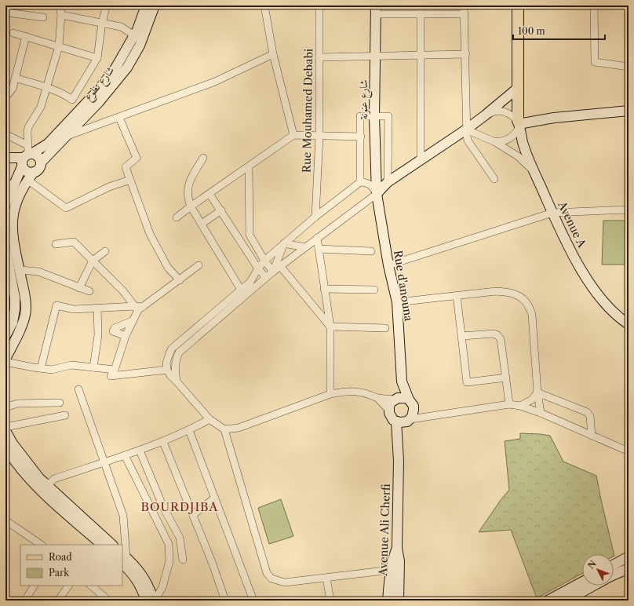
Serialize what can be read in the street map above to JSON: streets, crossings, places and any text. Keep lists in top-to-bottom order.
{
  "streets": {
    "main road": [
      "شارع تطوع",
      "شارع عنونة",
      "Avenue A",
      "Rue d'anouna",
      "Avenue Ali Cherfi"
    ],
    "street": ["Rue Mouhamed Debabi"]
  },
  "crossings": [
    ["شارع عنونة", "Rue d'anouna"]
  ],
  "districts": ["BOURDJIBA"],
  "legend": ["Road", "Park"],
  "scale_bar": "100 m",
  "north": "top left"
}
